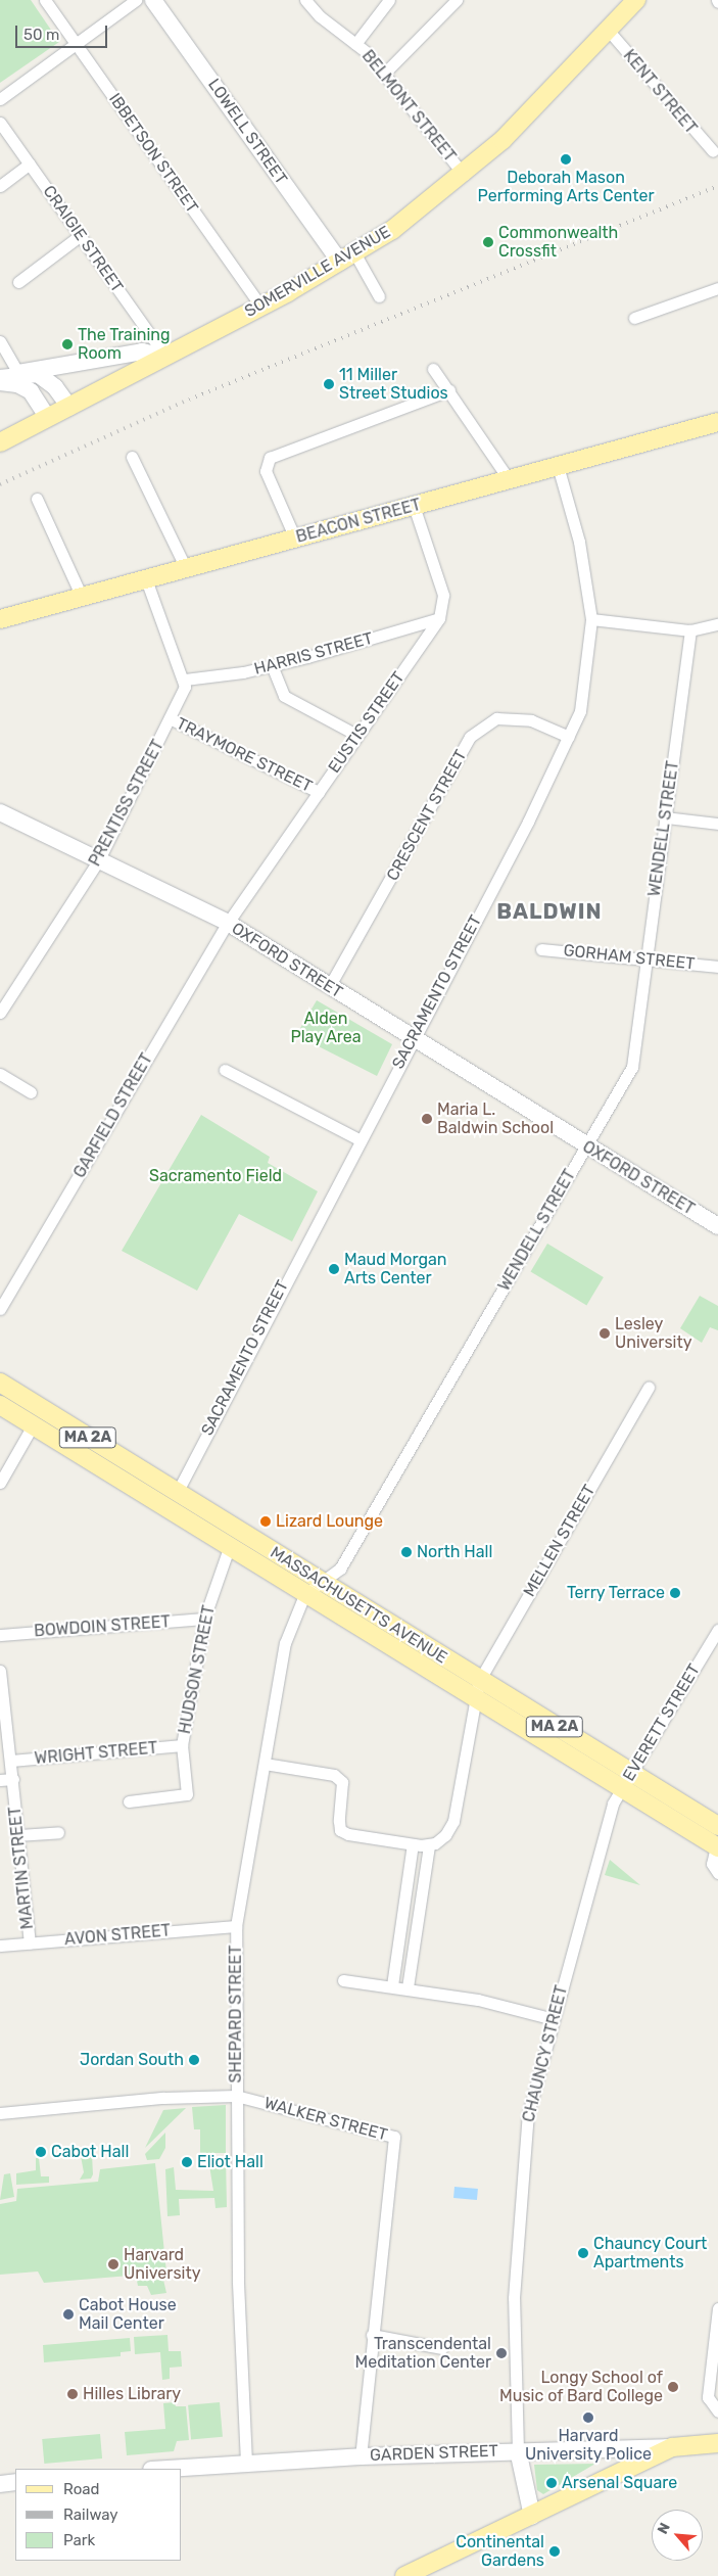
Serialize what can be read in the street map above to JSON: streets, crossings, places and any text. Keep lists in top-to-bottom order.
{
  "streets": {
    "main road": [
      "SOMERVILLE AVENUE",
      "BEACON STREET",
      "MA 2A",
      "MASSACHUSETTS AVENUE",
      "GARDEN STREET"
    ],
    "street": [
      "KENT STREET",
      "BELMONT STREET",
      "LOWELL STREET",
      "IBBETSON STREET",
      "CRAIGIE STREET",
      "HARRIS STREET",
      "EUSTIS STREET",
      "TRAYMORE STREET",
      "PRENTISS STREET",
      "CRESCENT STREET",
      "WENDELL STREET",
      "GORHAM STREET",
      "OXFORD STREET",
      "SACRAMENTO STREET",
      "GARFIELD STREET",
      "MELLEN STREET",
      "BOWDOIN STREET",
      "HUDSON STREET",
      "EVERETT STREET",
      "WRIGHT STREET",
      "MARTIN STREET",
      "AVON STREET",
      "SHEPARD STREET",
      "CHAUNCY STREET",
      "WALKER STREET"
    ]
  },
  "crossings": [
    ["KENT STREET", "SOMERVILLE AVENUE"],
    ["BELMONT STREET", "SOMERVILLE AVENUE"],
    ["LOWELL STREET", "SOMERVILLE AVENUE"],
    ["IBBETSON STREET", "SOMERVILLE AVENUE"],
    ["CRAIGIE STREET", "SOMERVILLE AVENUE"],
    ["BEACON STREET", "EUSTIS STREET"],
    ["BEACON STREET", "SACRAMENTO STREET"],
    ["HARRIS STREET", "EUSTIS STREET"],
    ["HARRIS STREET", "PRENTISS STREET"],
    ["EUSTIS STREET", "TRAYMORE STREET"],
    ["EUSTIS STREET", "OXFORD STREET"],
    ["EUSTIS STREET", "GARFIELD STREET"],
    ["TRAYMORE STREET", "PRENTISS STREET"],
    ["PRENTISS STREET", "OXFORD STREET"],
    ["CRESCENT STREET", "OXFORD STREET"],
    ["CRESCENT STREET", "SACRAMENTO STREET"],
    ["WENDELL STREET", "GORHAM STREET"],
    ["WENDELL STREET", "OXFORD STREET"],
    ["WENDELL STREET", "MASSACHUSETTS AVENUE"],
    ["WENDELL STREET", "SHEPARD STREET"],
    ["OXFORD STREET", "SACRAMENTO STREET"],
    ["OXFORD STREET", "GARFIELD STREET"],
    ["SACRAMENTO STREET", "MASSACHUSETTS AVENUE"],
    ["MELLEN STREET", "MASSACHUSETTS AVENUE"],
    ["MASSACHUSETTS AVENUE", "HUDSON STREET"],
    ["MASSACHUSETTS AVENUE", "EVERETT STREET"],
    ["MASSACHUSETTS AVENUE", "SHEPARD STREET"],
    ["MASSACHUSETTS AVENUE", "CHAUNCY STREET"],
    ["BOWDOIN STREET", "HUDSON STREET"],
    ["HUDSON STREET", "WRIGHT STREET"],
    ["EVERETT STREET", "CHAUNCY STREET"],
    ["WRIGHT STREET", "MARTIN STREET"],
    ["MARTIN STREET", "AVON STREET"],
    ["AVON STREET", "SHEPARD STREET"],
    ["SHEPARD STREET", "WALKER STREET"],
    ["SHEPARD STREET", "GARDEN STREET"],
    ["CHAUNCY STREET", "GARDEN STREET"],
    ["WALKER STREET", "GARDEN STREET"]
  ],
  "districts": ["BALDWIN"],
  "parks": ["Alden Play Area", "Sacramento Field"],
  "places": [
    "Deborah Mason Performing Arts Center",
    "Commonwealth Crossfit",
    "The Training Room",
    "11 Miller Street Studios",
    "Maria L. Baldwin School",
    "Maud Morgan Arts Center",
    "Lesley University",
    "Lizard Lounge",
    "North Hall",
    "Terry Terrace",
    "Jordan South",
    "Cabot Hall",
    "Eliot Hall",
    "Chauncy Court Apartments",
    "Harvard University",
    "Cabot House Mail Center",
    "Transcendental Meditation Center",
    "Longy School of Music of Bard College",
    "Hilles Library",
    "Harvard University Police",
    "Arsenal Square",
    "Continental Gardens"
  ],
  "legend": ["Road", "Railway", "Park"],
  "scale_bar": "50 m",
  "north": "top left"
}
